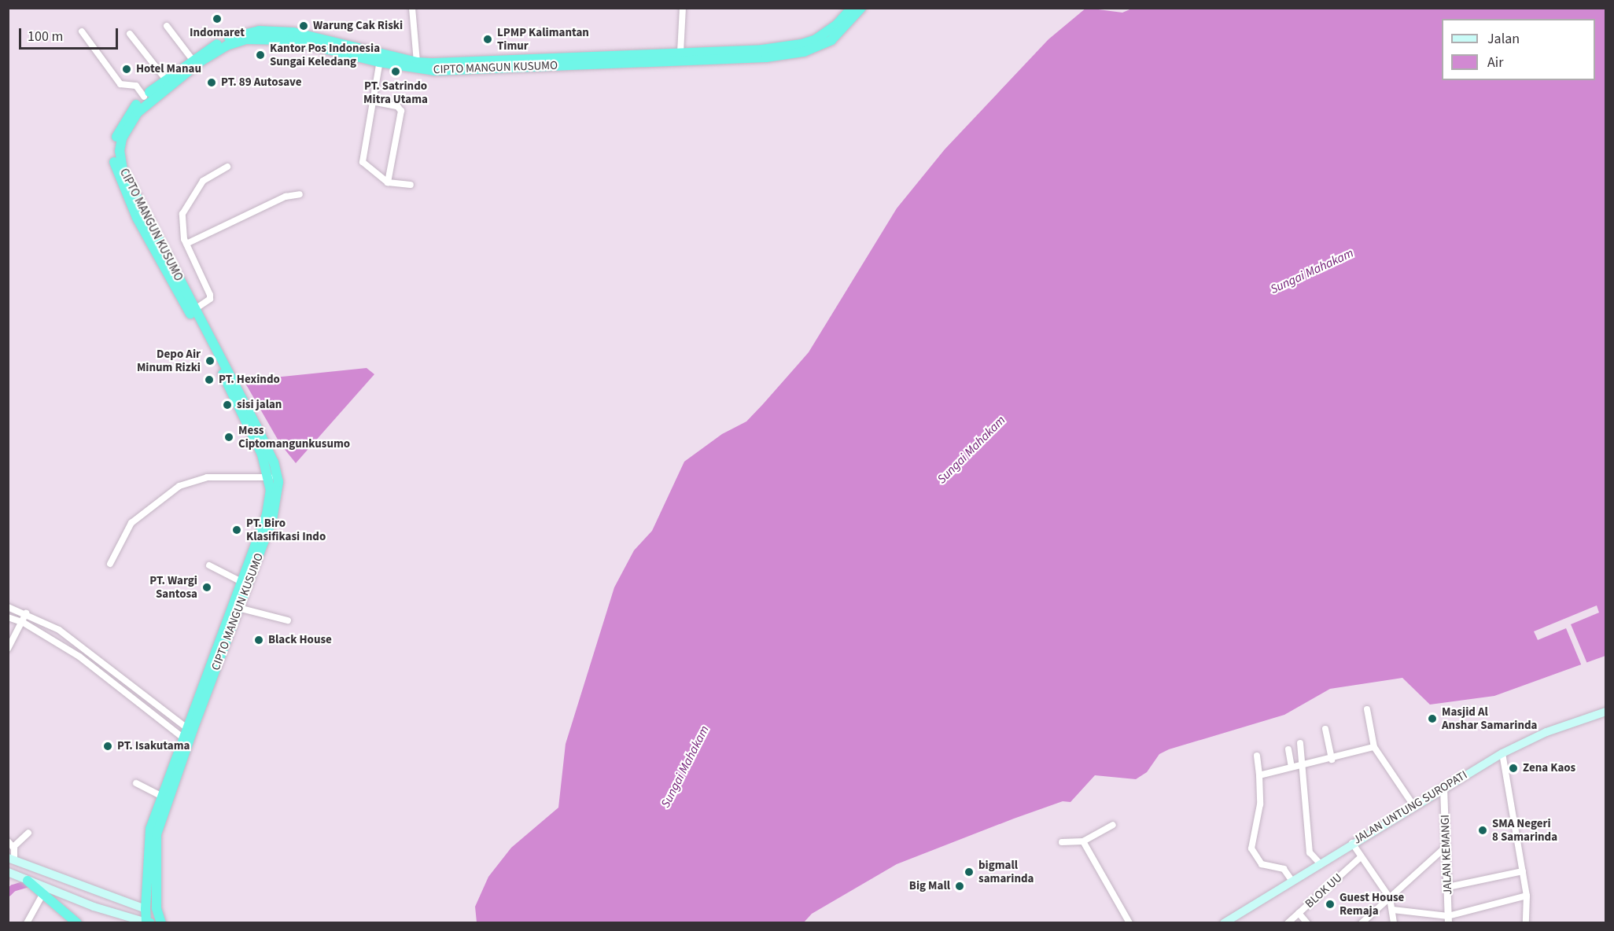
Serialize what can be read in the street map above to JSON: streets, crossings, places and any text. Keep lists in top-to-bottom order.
{
  "streets": {
    "highway": ["CIPTO MANGUN KUSUMO"],
    "main road": ["JALAN UNTUNG SUROPATI"],
    "street": ["JALAN KEMANGI", "BLOK UU"]
  },
  "crossings": [
    ["JALAN UNTUNG SUROPATI", "JALAN KEMANGI"]
  ],
  "water": ["Sungai Mahakam"],
  "places": [
    "Indomaret",
    "Warung Cak Riski",
    "LPMP Kalimantan Timur",
    "Kantor Pos Indonesia Sungai Keledang",
    "Hotel Manau",
    "PT. Satrindo Mitra Utama",
    "PT. 89 Autosave",
    "Depo Air Minum Rizki",
    "PT. Hexindo",
    "sisi jalan",
    "Mess Ciptomangunkusumo",
    "PT. Biro Klasifikasi Indo",
    "PT. Wargi Santosa",
    "Black House",
    "Masjid Al Anshar Samarinda",
    "PT. Isakutama",
    "Zena Kaos",
    "SMA Negeri 8 Samarinda",
    "bigmall samarinda",
    "Big Mall",
    "Guest House Remaja"
  ],
  "legend": ["Jalan", "Air"],
  "scale_bar": "100 m"
}
